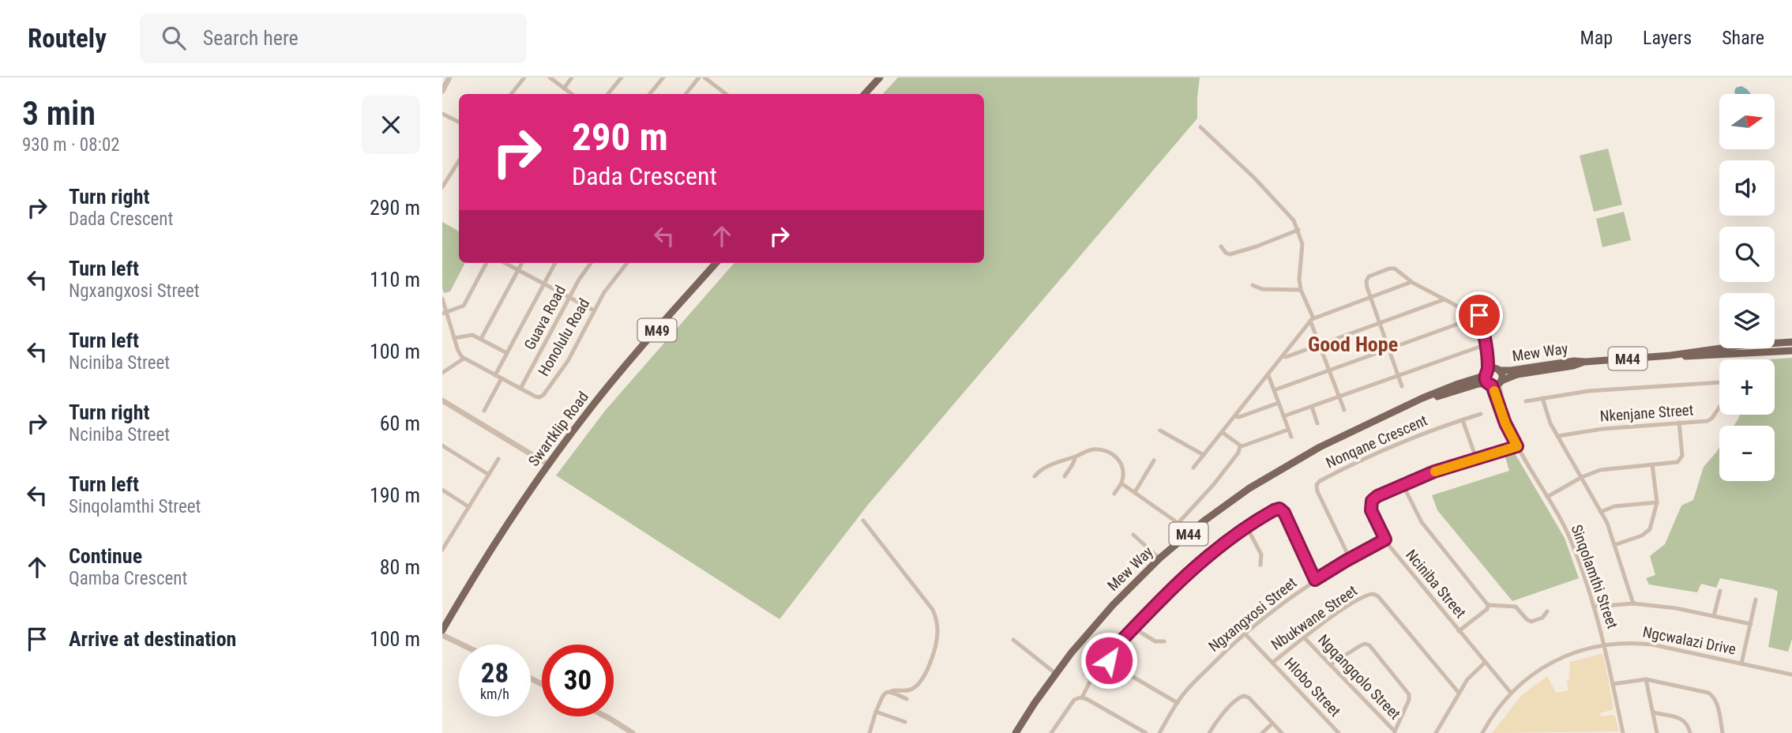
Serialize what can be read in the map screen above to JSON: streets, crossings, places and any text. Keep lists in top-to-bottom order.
{
  "streets": {
    "main road": [
      "M49",
      "Mew Way",
      "M44",
      "Swartklip Road"
    ],
    "street": [
      "Guava Road",
      "Honolulu Road",
      "Nkenjane Street",
      "Nonqane Crescent",
      "Sinqolamthi Street",
      "Nciniba Street",
      "Ngxangxosi Street",
      "Nbukwane Street",
      "Ngcwalazi Drive",
      "Ngqangqolo Street",
      "Hlobo Street"
    ]
  },
  "crossings": [
    ["Guava Road", "Honolulu Road"],
    ["Mew Way", "Sinqolamthi Street"],
    ["Nonqane Crescent", "Ngxangxosi Street"],
    ["Sinqolamthi Street", "Nciniba Street"],
    ["Sinqolamthi Street", "Ngcwalazi Drive"],
    ["Nciniba Street", "Ngxangxosi Street"],
    ["Nciniba Street", "Ngcwalazi Drive"],
    ["Ngxangxosi Street", "Hlobo Street"],
    ["Nbukwane Street", "Ngqangqolo Street"],
    ["Nbukwane Street", "Hlobo Street"]
  ],
  "districts": ["Good Hope"],
  "north": "right",
  "page": {
    "header": "Routely",
    "search": "Search here",
    "nav": ["Map", "Layers", "Share"],
    "heading": ["3 min", "930 m · 08:02"],
    "map_buttons": ["+", "−"],
    "turn": ["290 m", "Dada Crescent"],
    "list": [
      {
        "name": "Turn right",
        "note": "Dada Crescent",
        "value": "290 m"
      },
      {
        "name": "Turn left",
        "note": "Ngxangxosi Street",
        "value": "110 m"
      },
      {
        "name": "Turn left",
        "note": "Nciniba Street",
        "value": "100 m"
      },
      {
        "name": "Turn right",
        "note": "Nciniba Street",
        "value": "60 m"
      },
      {
        "name": "Turn left",
        "note": "Sinqolamthi Street",
        "value": "190 m"
      },
      {
        "name": "Continue",
        "note": "Qamba Crescent",
        "value": "80 m"
      },
      {
        "name": "Arrive at destination",
        "value": "100 m"
      }
    ],
    "speed": "28 km/h",
    "limit": "30"
  }
}
